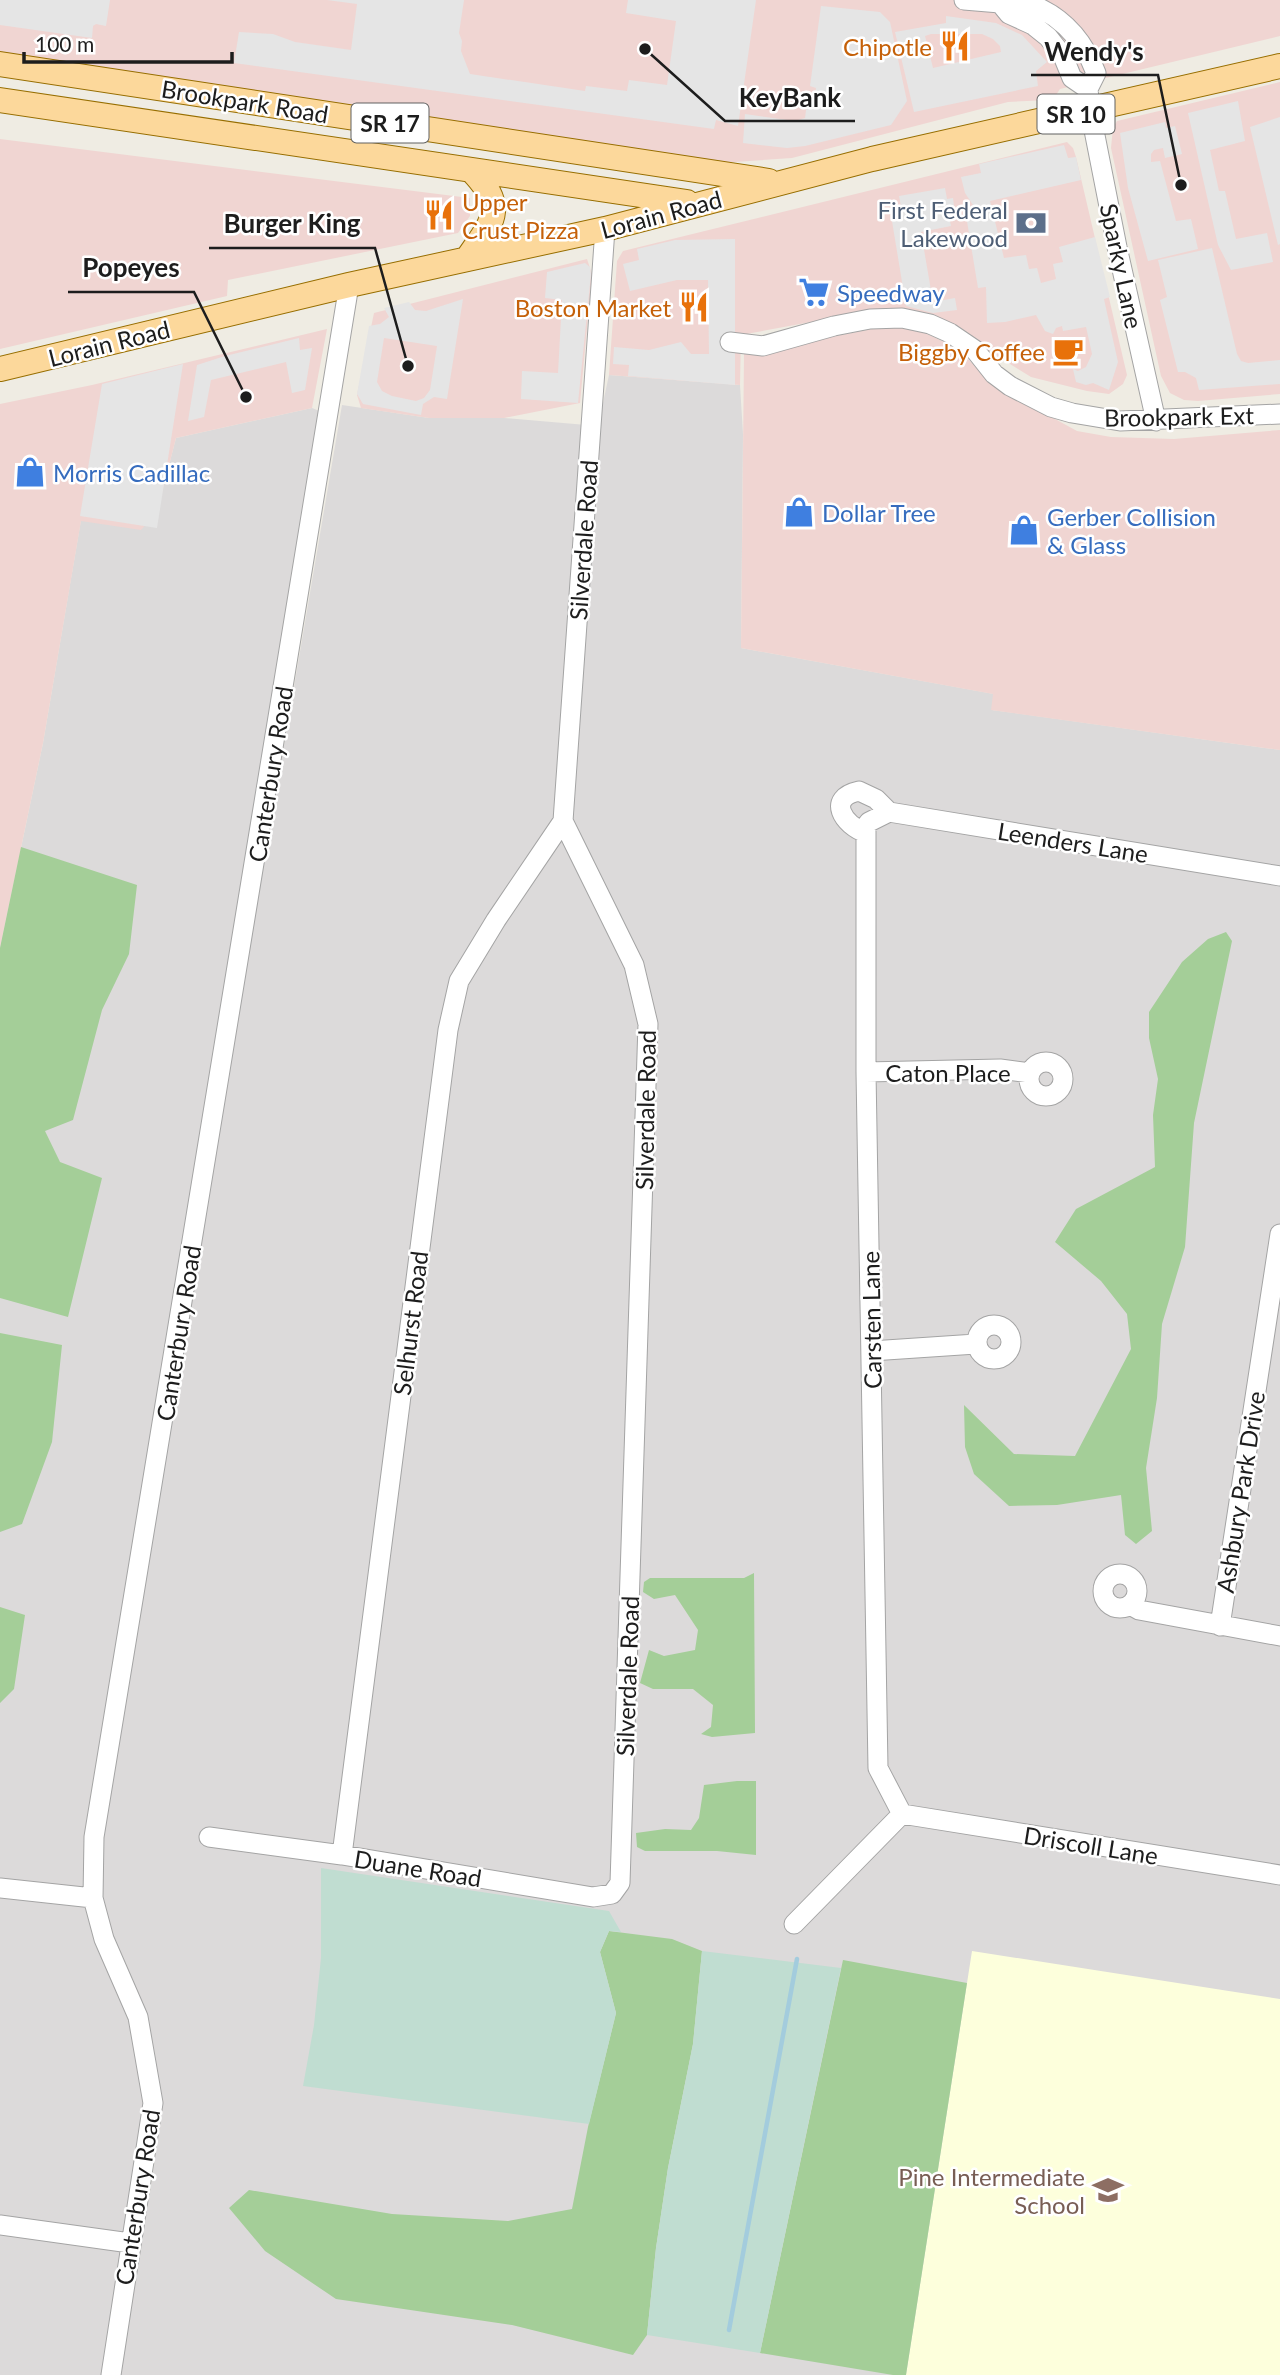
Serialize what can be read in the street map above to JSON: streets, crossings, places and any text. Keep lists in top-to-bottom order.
{
  "streets": {
    "main road": [
      "Brookpark Road",
      "SR 10",
      "SR 17",
      "Lorain Road"
    ],
    "street": [
      "Sparky Lane",
      "Brookpark Ext",
      "Silverdale Road",
      "Canterbury Road",
      "Leenders Lane",
      "Caton Place",
      "Carsten Lane",
      "Selhurst Road",
      "Ashbury Park Drive",
      "Driscoll Lane",
      "Duane Road"
    ]
  },
  "crossings": [
    ["Brookpark Road", "Lorain Road"],
    ["Lorain Road", "Sparky Lane"],
    ["Lorain Road", "Silverdale Road"],
    ["Lorain Road", "Canterbury Road"],
    ["Sparky Lane", "Brookpark Ext"],
    ["Silverdale Road", "Selhurst Road"],
    ["Silverdale Road", "Duane Road"],
    ["Leenders Lane", "Carsten Lane"],
    ["Caton Place", "Carsten Lane"],
    ["Carsten Lane", "Driscoll Lane"],
    ["Selhurst Road", "Duane Road"]
  ],
  "places": {
    "restaurant": ["Chipotle", "Upper Crust Pizza", "Boston Market"],
    "other": [
      "KeyBank",
      "Wendy's",
      "Burger King",
      "Popeyes"
    ],
    "bank": ["First Federal Lakewood"],
    "supermarket": ["Speedway"],
    "cafe": ["Biggby Coffee"],
    "shop": ["Morris Cadillac", "Dollar Tree", "Gerber Collision & Glass"],
    "school or university": ["Pine Intermediate School"]
  },
  "scale_bar": "100 m"
}
